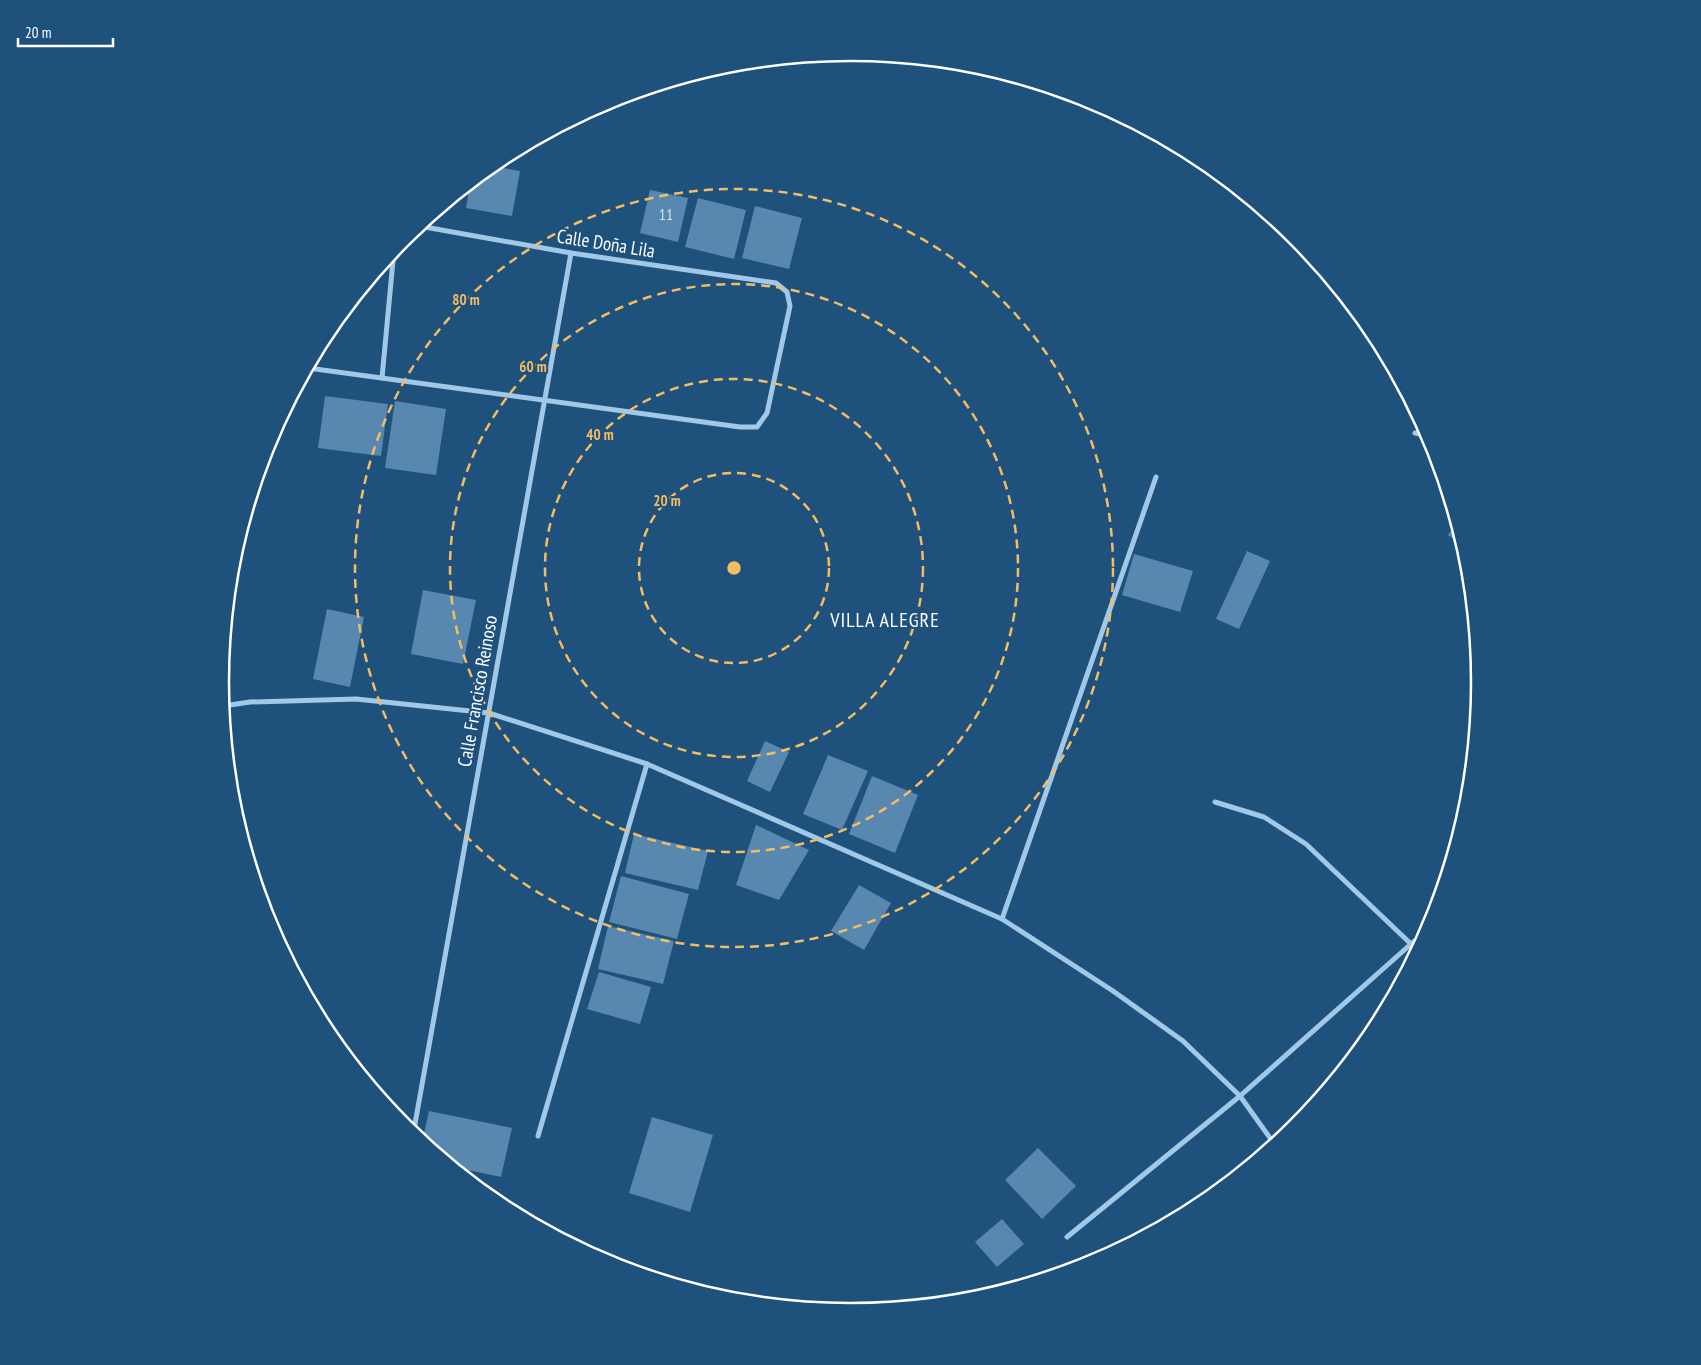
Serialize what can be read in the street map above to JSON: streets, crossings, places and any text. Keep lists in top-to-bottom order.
{
  "streets": {
    "street": ["Calle Doña Lila", "Calle Francisco Reinoso"]
  },
  "crossings": [
    ["Calle Doña Lila", "Calle Francisco Reinoso"]
  ],
  "districts": ["VILLA ALEGRE"],
  "house_numbers": ["11"],
  "scale_bar": "20 m",
  "rings": [
    "80 m",
    "60 m",
    "40 m",
    "20 m"
  ]
}
